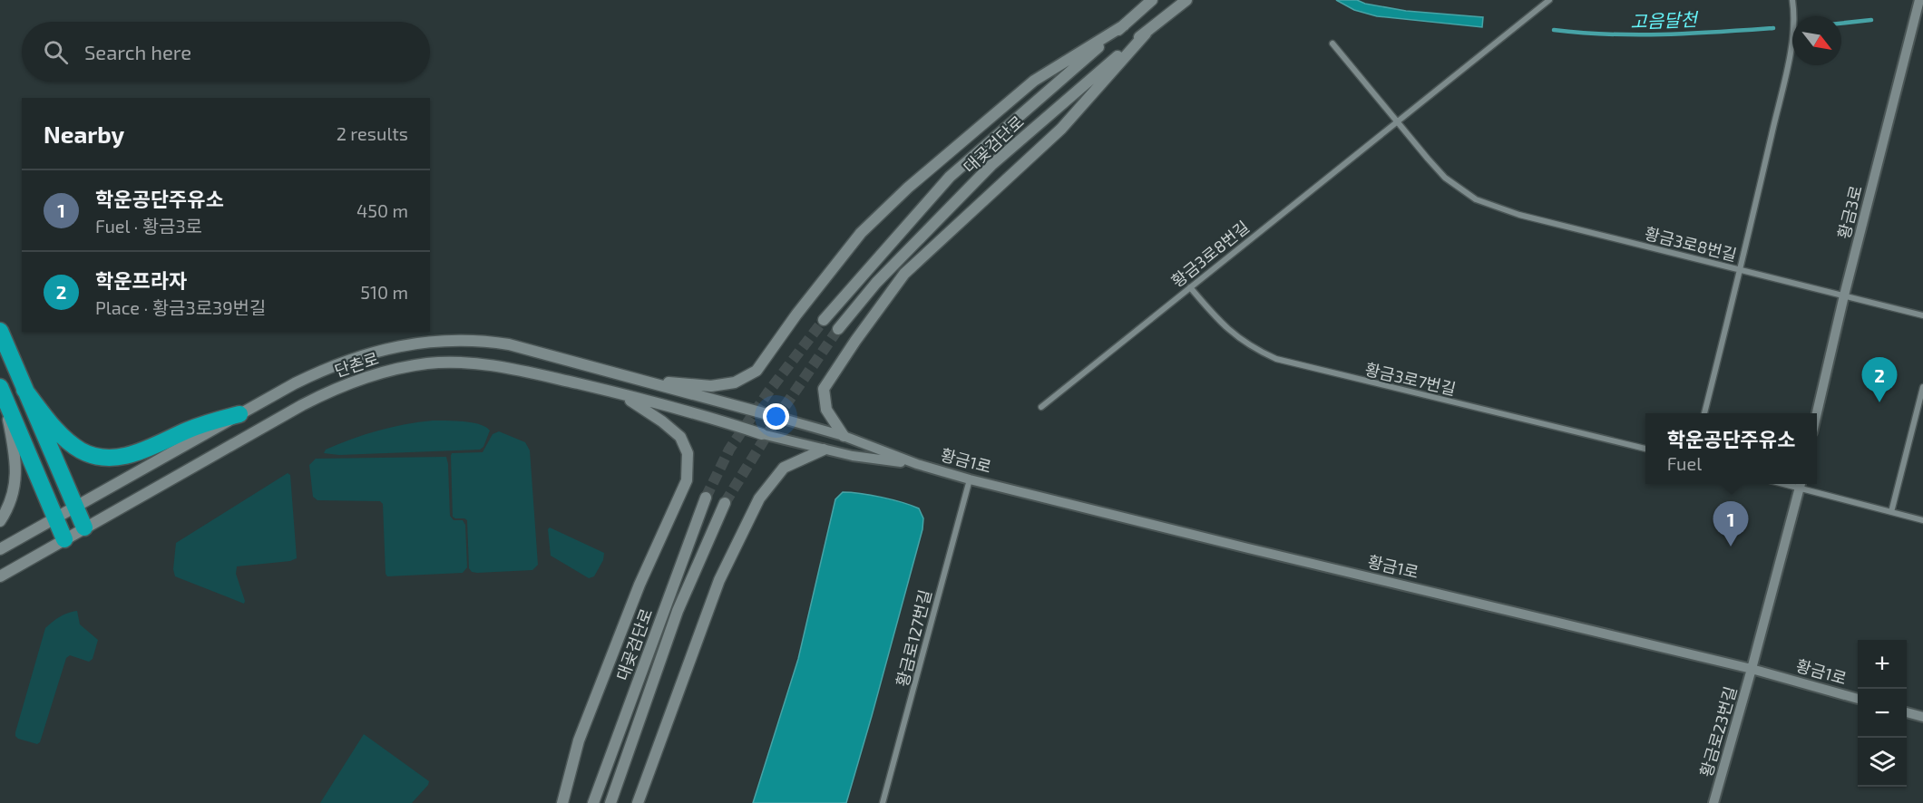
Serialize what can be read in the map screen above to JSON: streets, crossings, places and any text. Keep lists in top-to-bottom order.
{
  "streets": {
    "main road": ["대곶검단로", "단촌로"],
    "street": [
      "황금3로",
      "황금3로8번길",
      "황금3로7번길",
      "황금1로",
      "황금로127번길",
      "황금로23번길"
    ]
  },
  "crossings": [
    ["황금3로8번길", "황금3로7번길"],
    ["단촌로", "황금1로"],
    ["황금1로", "황금로127번길"],
    ["황금1로", "황금로23번길"]
  ],
  "water": ["고음달천"],
  "north": "bottom right",
  "page": {
    "search": "Search here",
    "heading": ["Nearby", "2 results"],
    "list": [
      {
        "mark": "1",
        "name": "학운공단주유소",
        "note": "Fuel · 황금3로",
        "value": "450 m"
      },
      {
        "mark": "2",
        "name": "학운프라자",
        "note": "Place · 황금3로39번길",
        "value": "510 m"
      }
    ],
    "pins": ["2", "1"],
    "popup": ["학운공단주유소", "Fuel"],
    "map_buttons": ["+", "−"]
  }
}
